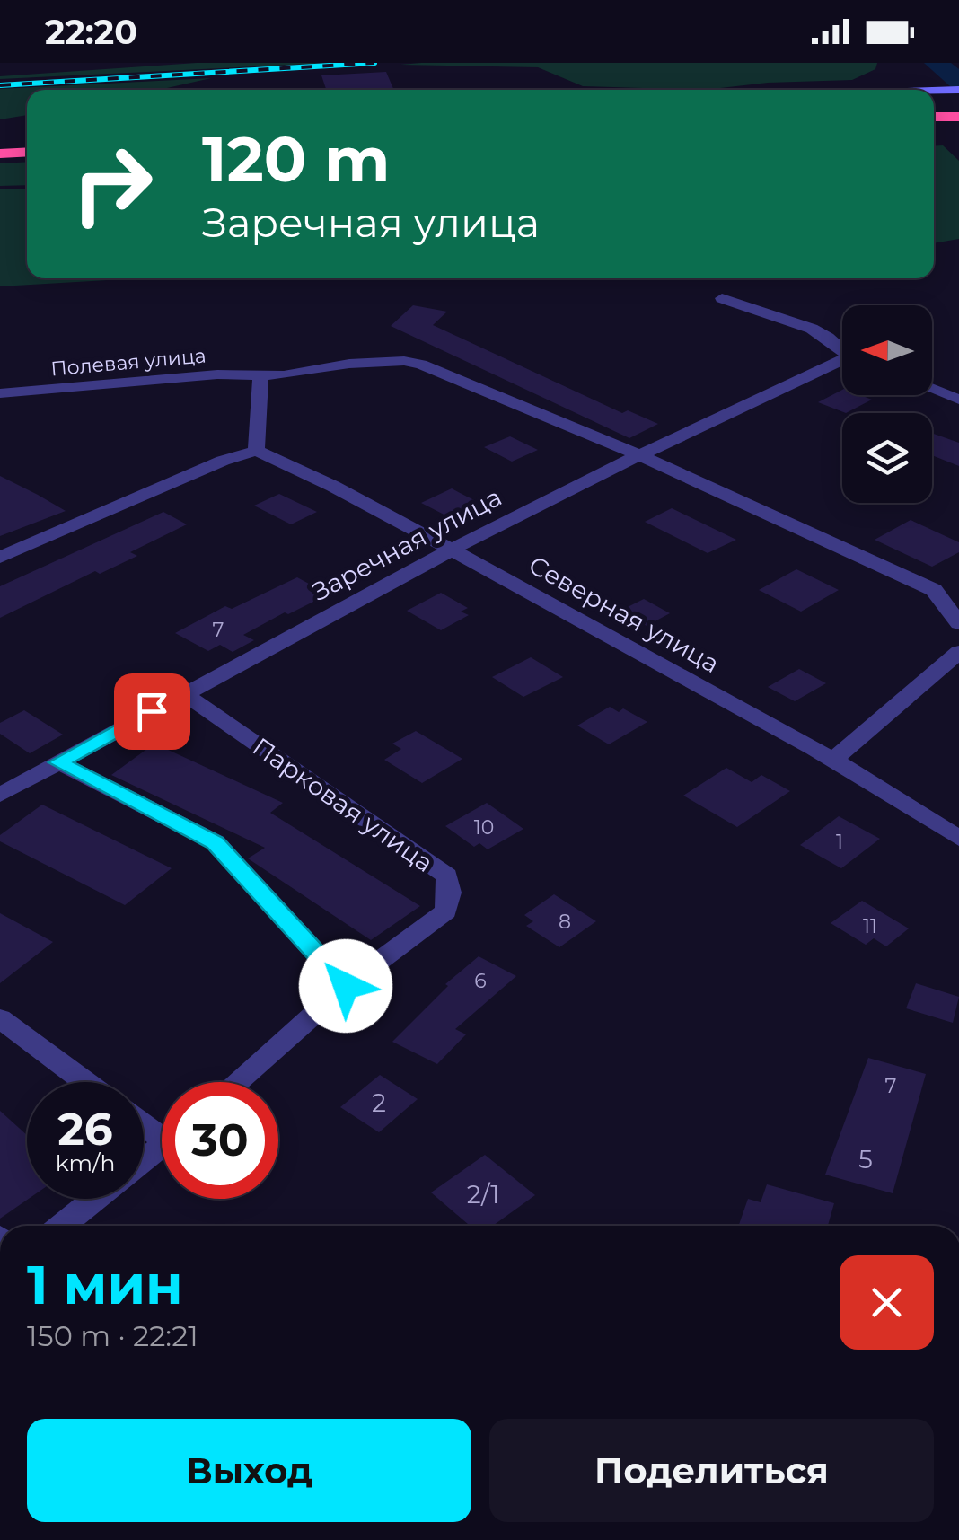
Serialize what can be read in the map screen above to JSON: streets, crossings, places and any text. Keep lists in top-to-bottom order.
{
  "streets": {
    "street": [
      "Полевая улица",
      "Заречная улица",
      "Северная улица",
      "Парковая улица"
    ]
  },
  "crossings": [
    ["Полевая улица", "Заречная улица"],
    ["Заречная улица", "Северная улица"],
    ["Заречная улица", "Парковая улица"]
  ],
  "house_numbers": [
    "7",
    "10",
    "1",
    "8",
    "11",
    "6",
    "7",
    "2",
    "5",
    "2/1"
  ],
  "north": "left",
  "page": {
    "status": "22:20",
    "turn": ["120 m", "Заречная улица"],
    "speed": "26 km/h",
    "limit": "30",
    "heading": ["1 мин", "150 m · 22:21"],
    "buttons": ["Выход", "Поделиться"]
  }
}
